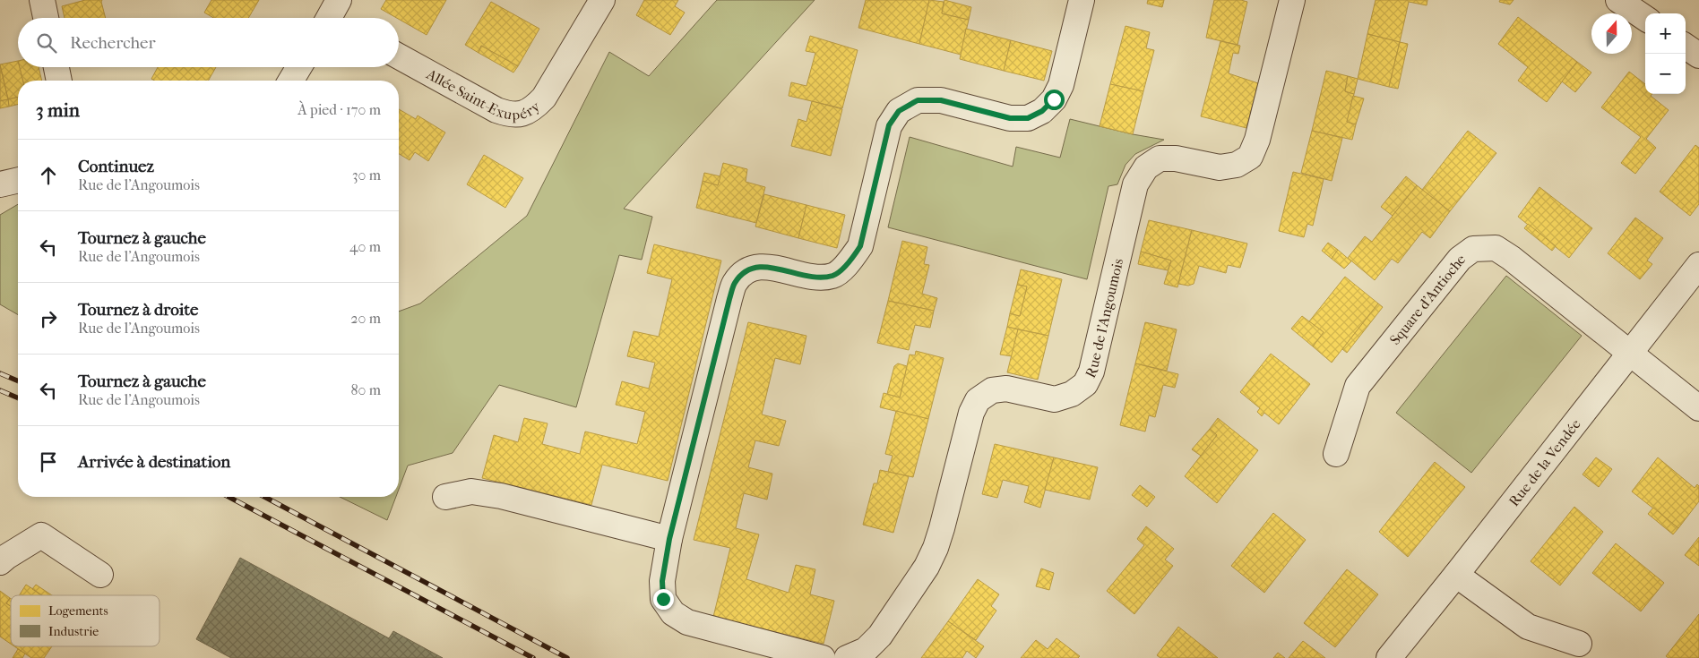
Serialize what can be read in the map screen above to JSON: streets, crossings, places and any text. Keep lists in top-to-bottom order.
{
  "streets": {
    "street": [
      "Allée Saint-Exupéry",
      "Square d'Antioche",
      "Rue de l'Angoumois",
      "Rue de la Vendée"
    ]
  },
  "crossings": [
    ["Square d'Antioche", "Rue de la Vendée"]
  ],
  "legend": ["Logements", "Industrie"],
  "north": "top",
  "page": {
    "map_buttons": ["+", "−"],
    "search": "Rechercher",
    "heading": ["3 min", "À pied · 170 m"],
    "list": [
      ["Continuez", "Rue de l'Angoumois", "30 m"],
      ["Tournez à gauche", "Rue de l'Angoumois", "40 m"],
      ["Tournez à droite", "Rue de l'Angoumois", "20 m"],
      ["Tournez à gauche", "Rue de l'Angoumois", "80 m"],
      "Arrivée à destination"
    ]
  }
}
